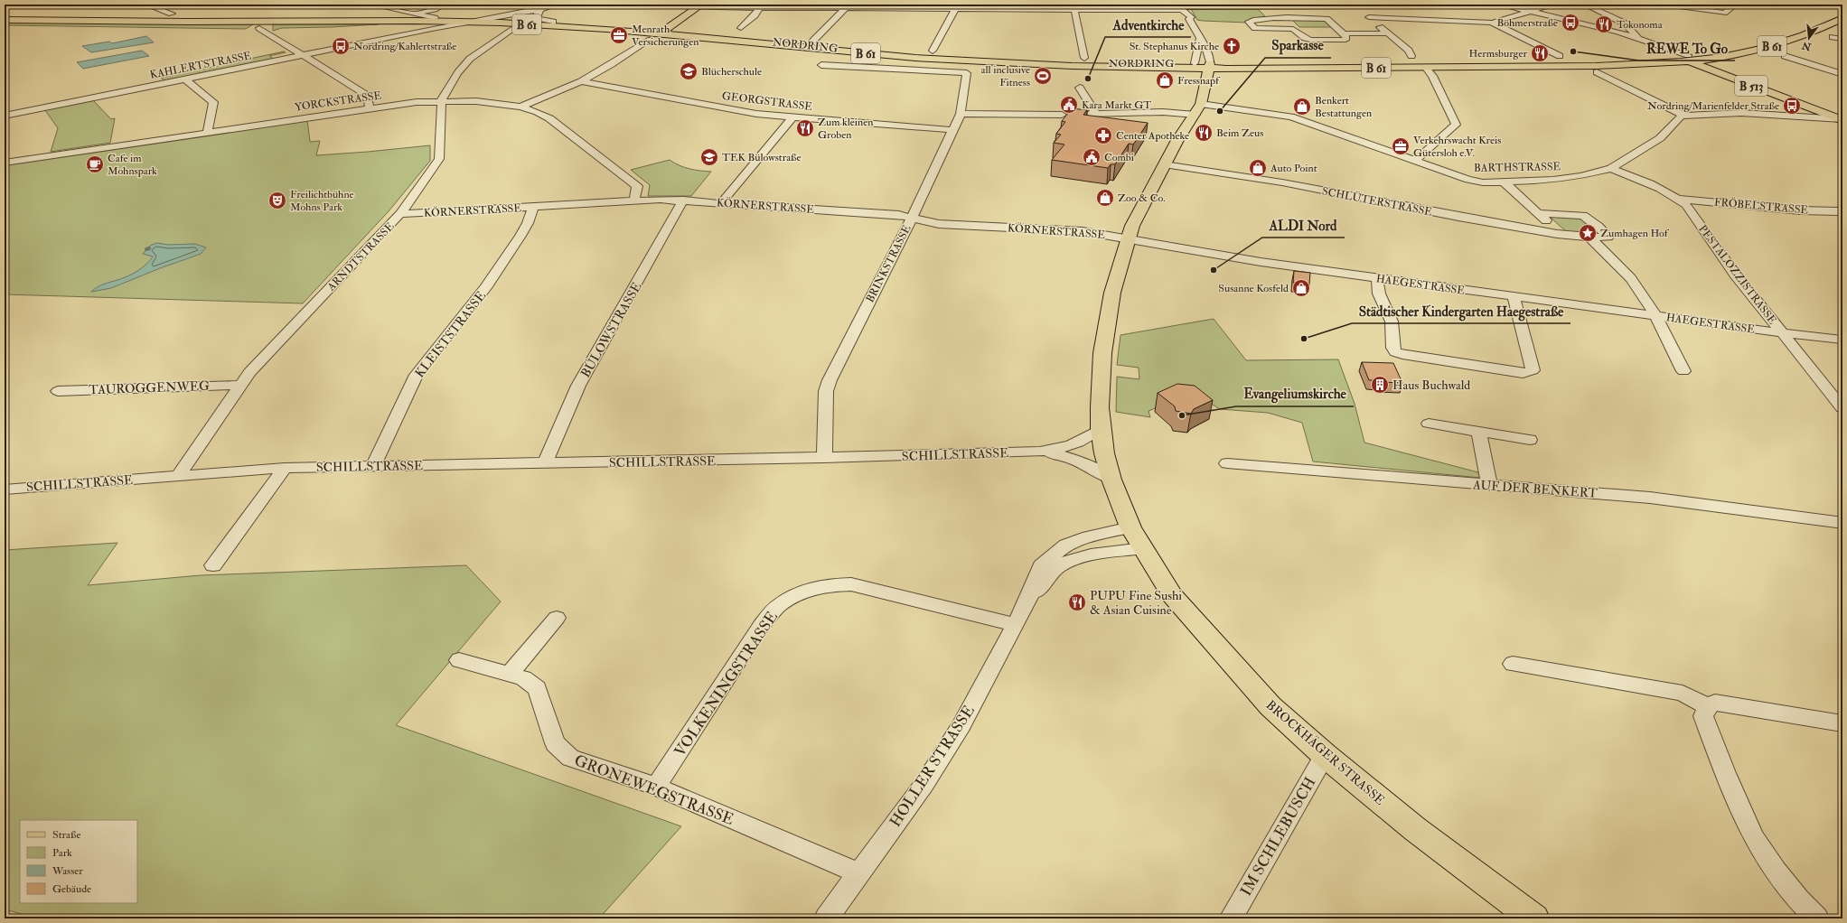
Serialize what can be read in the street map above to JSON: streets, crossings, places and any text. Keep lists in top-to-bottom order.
{
  "streets": {
    "main road": [
      "B 61",
      "NORDRING",
      "B 513",
      "BROCKHÄGER STRASSE"
    ],
    "street": [
      "KAHLERTSTRASSE",
      "YORCKSTRASSE",
      "GEORGSTRASSE",
      "BARTHSTRASSE",
      "SCHLÜTERSTRASSE",
      "KÖRNERSTRASSE",
      "FRÖBELSTRASSE",
      "ARNDTSTRASSE",
      "BRINKSTRASSE",
      "PESTALOZZISTRASSE",
      "HAEGESTRASSE",
      "BÜLOWSTRASSE",
      "KLEISTSTRASSE",
      "TAUROGGENWEG",
      "SCHILLSTRASSE",
      "AUF DER BENKERT",
      "VOLKENINGSTRASSE",
      "HOLLER STRASSE",
      "GRONEWEGSTRASSE",
      "IM SCHLEBUSCH"
    ]
  },
  "crossings": [
    ["B 61", "NORDRING"],
    ["NORDRING", "KAHLERTSTRASSE"],
    ["NORDRING", "B 513"],
    ["NORDRING", "BROCKHÄGER STRASSE"],
    ["YORCKSTRASSE", "KÖRNERSTRASSE"],
    ["YORCKSTRASSE", "ARNDTSTRASSE"],
    ["GEORGSTRASSE", "BRINKSTRASSE"],
    ["BARTHSTRASSE", "PESTALOZZISTRASSE"],
    ["BARTHSTRASSE", "BROCKHÄGER STRASSE"],
    ["SCHLÜTERSTRASSE", "BROCKHÄGER STRASSE"],
    ["KÖRNERSTRASSE", "ARNDTSTRASSE"],
    ["KÖRNERSTRASSE", "BRINKSTRASSE"],
    ["KÖRNERSTRASSE", "HAEGESTRASSE"],
    ["KÖRNERSTRASSE", "BÜLOWSTRASSE"],
    ["KÖRNERSTRASSE", "KLEISTSTRASSE"],
    ["KÖRNERSTRASSE", "BROCKHÄGER STRASSE"],
    ["FRÖBELSTRASSE", "PESTALOZZISTRASSE"],
    ["ARNDTSTRASSE", "TAUROGGENWEG"],
    ["ARNDTSTRASSE", "SCHILLSTRASSE"],
    ["BRINKSTRASSE", "SCHILLSTRASSE"],
    ["PESTALOZZISTRASSE", "HAEGESTRASSE"],
    ["HAEGESTRASSE", "BROCKHÄGER STRASSE"],
    ["BÜLOWSTRASSE", "SCHILLSTRASSE"],
    ["KLEISTSTRASSE", "SCHILLSTRASSE"],
    ["SCHILLSTRASSE", "BROCKHÄGER STRASSE"],
    ["VOLKENINGSTRASSE", "HOLLER STRASSE"],
    ["VOLKENINGSTRASSE", "GRONEWEGSTRASSE"],
    ["BROCKHÄGER STRASSE", "HOLLER STRASSE"],
    ["BROCKHÄGER STRASSE", "IM SCHLEBUSCH"],
    ["HOLLER STRASSE", "GRONEWEGSTRASSE"]
  ],
  "places": {
    "bus stop": ["Böhmerstraße", "Nordring/Kahlertstraße", "Nordring/Marienfelder Straße"],
    "restaurant": [
      "Tokonoma",
      "Hermsburger",
      "Zum kleinen Groben",
      "Beim Zeus",
      "PUPU Fine Sushi & Asian Cuisine"
    ],
    "office": ["Menrath Versicherungen", "Verkehrswacht Kreis Gütersloh e.V."],
    "church": ["St. Stephanus Kirche"],
    "other": [
      "REWE To Go",
      "Adventkirche",
      "Sparkasse",
      "ALDI Nord",
      "Städtischer Kindergarten Haegestraße",
      "Evangeliumskirche"
    ],
    "school or university": ["Blücherschule", "TEK Bülowstraße"],
    "sports": ["all inclusive Fitness"],
    "shop": [
      "Fressnapf",
      "Benkert Bestattungen",
      "Auto Point",
      "Zoo & Co.",
      "Susanne Kosfeld"
    ],
    "public building": ["Kara Markt GT", "Combi"],
    "pharmacy": ["Center Apotheke"],
    "cafe": ["Cafe im Mohnspark"],
    "theatre": ["Freilichtbühne Mohns Park"],
    "place": ["Zumhagen Hof"],
    "building": ["Haus Buchwald"]
  },
  "legend": [
    "Straße",
    "Park",
    "Wasser",
    "Gebäude"
  ],
  "north": "bottom"
}
